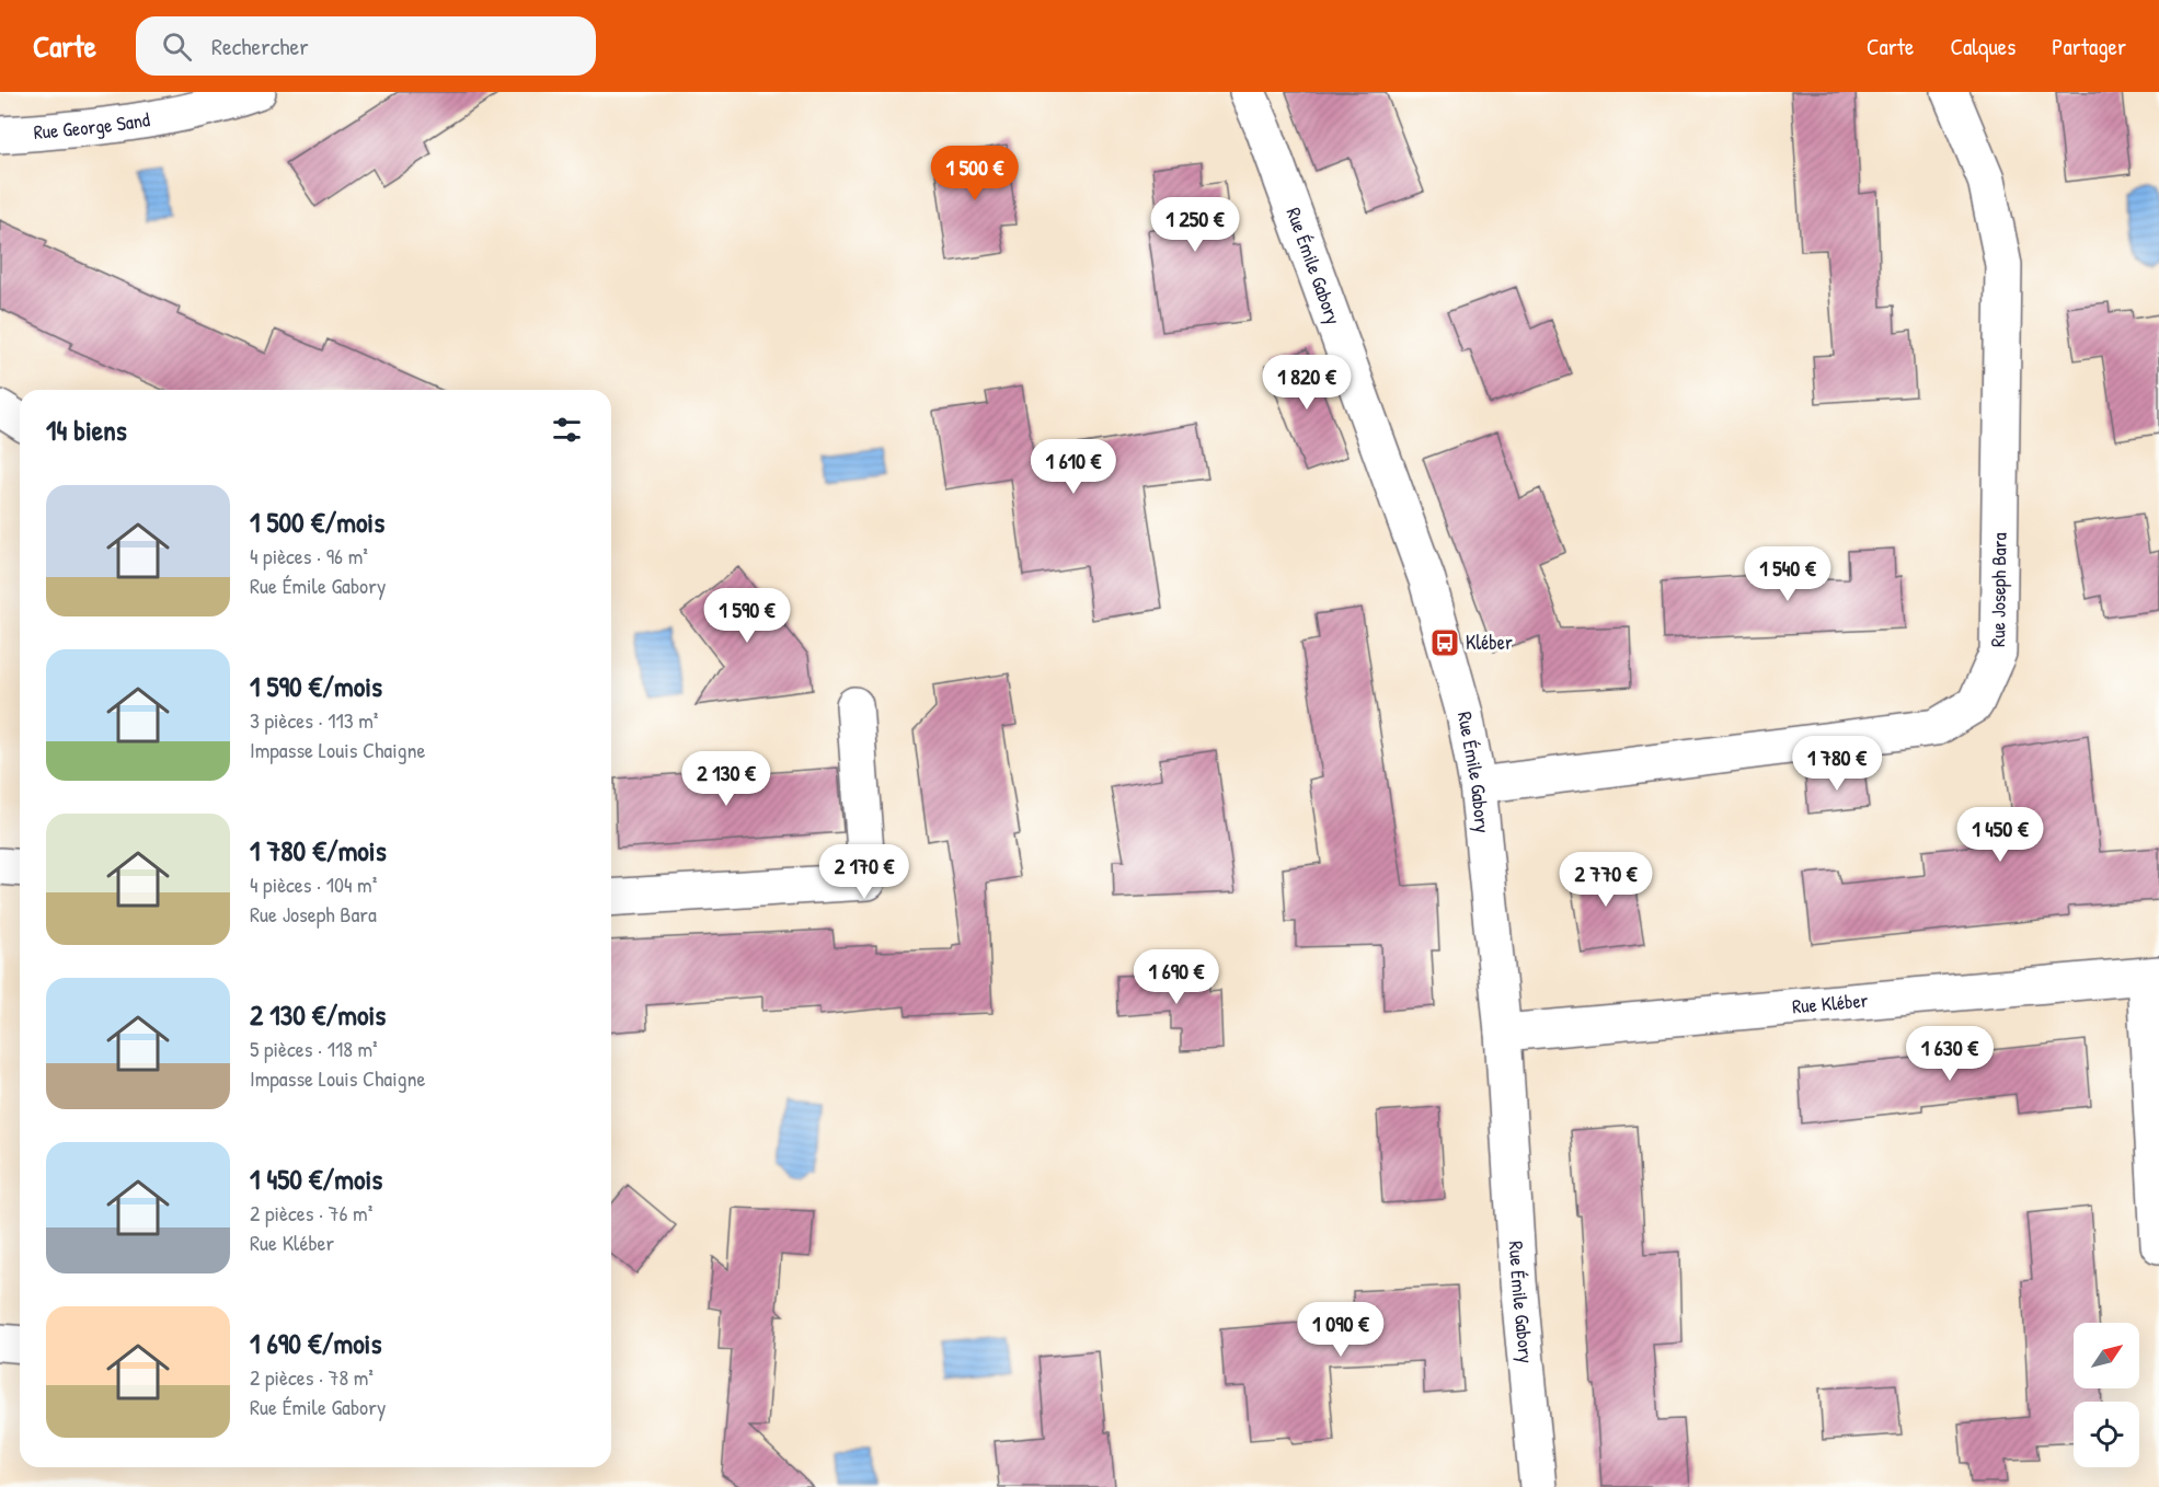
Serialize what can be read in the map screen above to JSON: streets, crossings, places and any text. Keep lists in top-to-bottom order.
{
  "streets": {
    "street": [
      "Rue George Sand",
      "Rue Émile Gabory",
      "Rue Joseph Bara",
      "Rue Kléber"
    ]
  },
  "crossings": [
    ["Rue Émile Gabory", "Rue Joseph Bara"],
    ["Rue Émile Gabory", "Rue Kléber"]
  ],
  "places": {
    "bus stop": ["Kléber"]
  },
  "north": "top right",
  "page": {
    "header": "Carte",
    "search": "Rechercher",
    "nav": ["Carte", "Calques", "Partager"],
    "price": [
      "1 500 €",
      "1 250 €",
      "1 820 €",
      "1 610 €",
      "1 540 €",
      "1 590 €",
      "1 780 €",
      "2 130 €",
      "1 450 €",
      "2 170 €",
      "2 770 €",
      "1 690 €",
      "1 630 €",
      "1 090 €"
    ],
    "heading": "14 biens",
    "list": [
      {
        "name": "1 500 €/mois",
        "note": "4 pièces · 96 m² · Rue Émile Gabory"
      },
      {
        "name": "1 590 €/mois",
        "note": "3 pièces · 113 m² · Impasse Louis Chaigne"
      },
      {
        "name": "1 780 €/mois",
        "note": "4 pièces · 104 m² · Rue Joseph Bara"
      },
      {
        "name": "2 130 €/mois",
        "note": "5 pièces · 118 m² · Impasse Louis Chaigne"
      },
      {
        "name": "1 450 €/mois",
        "note": "2 pièces · 76 m² · Rue Kléber"
      },
      {
        "name": "1 690 €/mois",
        "note": "2 pièces · 78 m² · Rue Émile Gabory"
      }
    ]
  }
}
